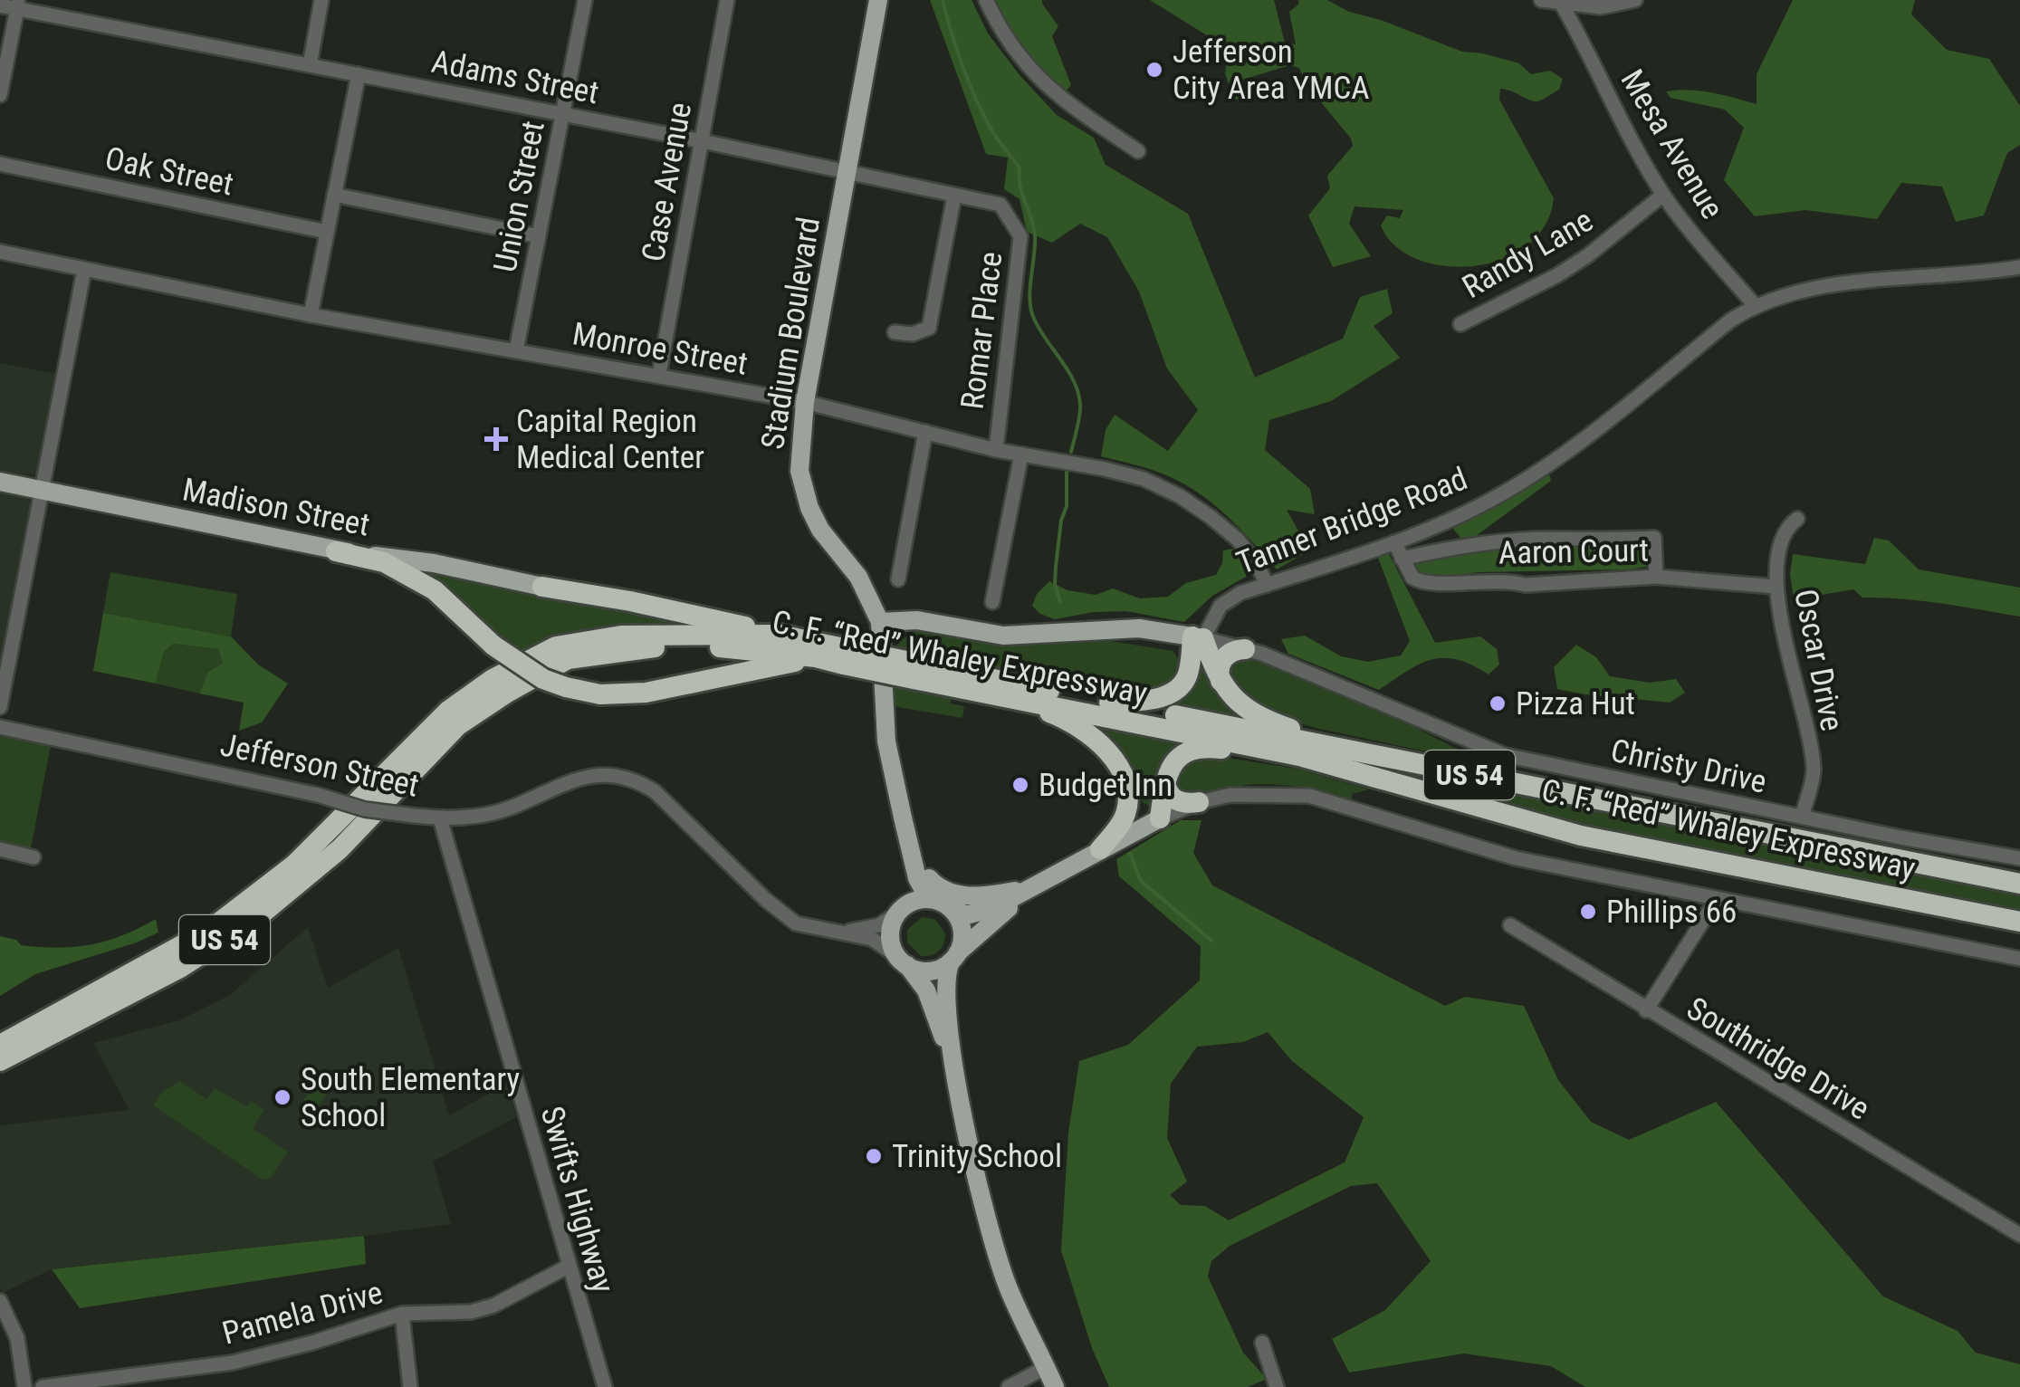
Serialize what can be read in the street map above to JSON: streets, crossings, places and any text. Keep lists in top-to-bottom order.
{
  "streets": {
    "highway": ["C. F. “Red” Whaley Expressway", "US 54"],
    "main road": ["Stadium Boulevard", "Madison Street"],
    "street": [
      "Adams Street",
      "Mesa Avenue",
      "Oak Street",
      "Case Avenue",
      "Union Street",
      "Randy Lane",
      "Romar Place",
      "Monroe Street",
      "Tanner Bridge Road",
      "Aaron Court",
      "Oscar Drive",
      "Jefferson Street",
      "Christy Drive",
      "Southridge Drive",
      "Swifts Highway",
      "Pamela Drive"
    ]
  },
  "crossings": [
    ["Adams Street", "Case Avenue"],
    ["Adams Street", "Union Street"],
    ["Adams Street", "Romar Place"],
    ["Adams Street", "Stadium Boulevard"],
    ["Mesa Avenue", "Randy Lane"],
    ["Mesa Avenue", "Tanner Bridge Road"],
    ["Case Avenue", "Monroe Street"],
    ["Union Street", "Monroe Street"],
    ["Romar Place", "Monroe Street"],
    ["Stadium Boulevard", "Monroe Street"],
    ["Monroe Street", "Tanner Bridge Road"],
    ["Tanner Bridge Road", "Aaron Court"],
    ["Tanner Bridge Road", "Christy Drive"],
    ["Aaron Court", "Oscar Drive"],
    ["Oscar Drive", "Christy Drive"],
    ["Jefferson Street", "Swifts Highway"],
    ["Swifts Highway", "Pamela Drive"]
  ],
  "places": {
    "other": [
      "Jefferson City Area YMCA",
      "Pizza Hut",
      "Budget Inn",
      "Phillips 66",
      "South Elementary School",
      "Trinity School"
    ],
    "health": ["Capital Region Medical Center"]
  }
}
